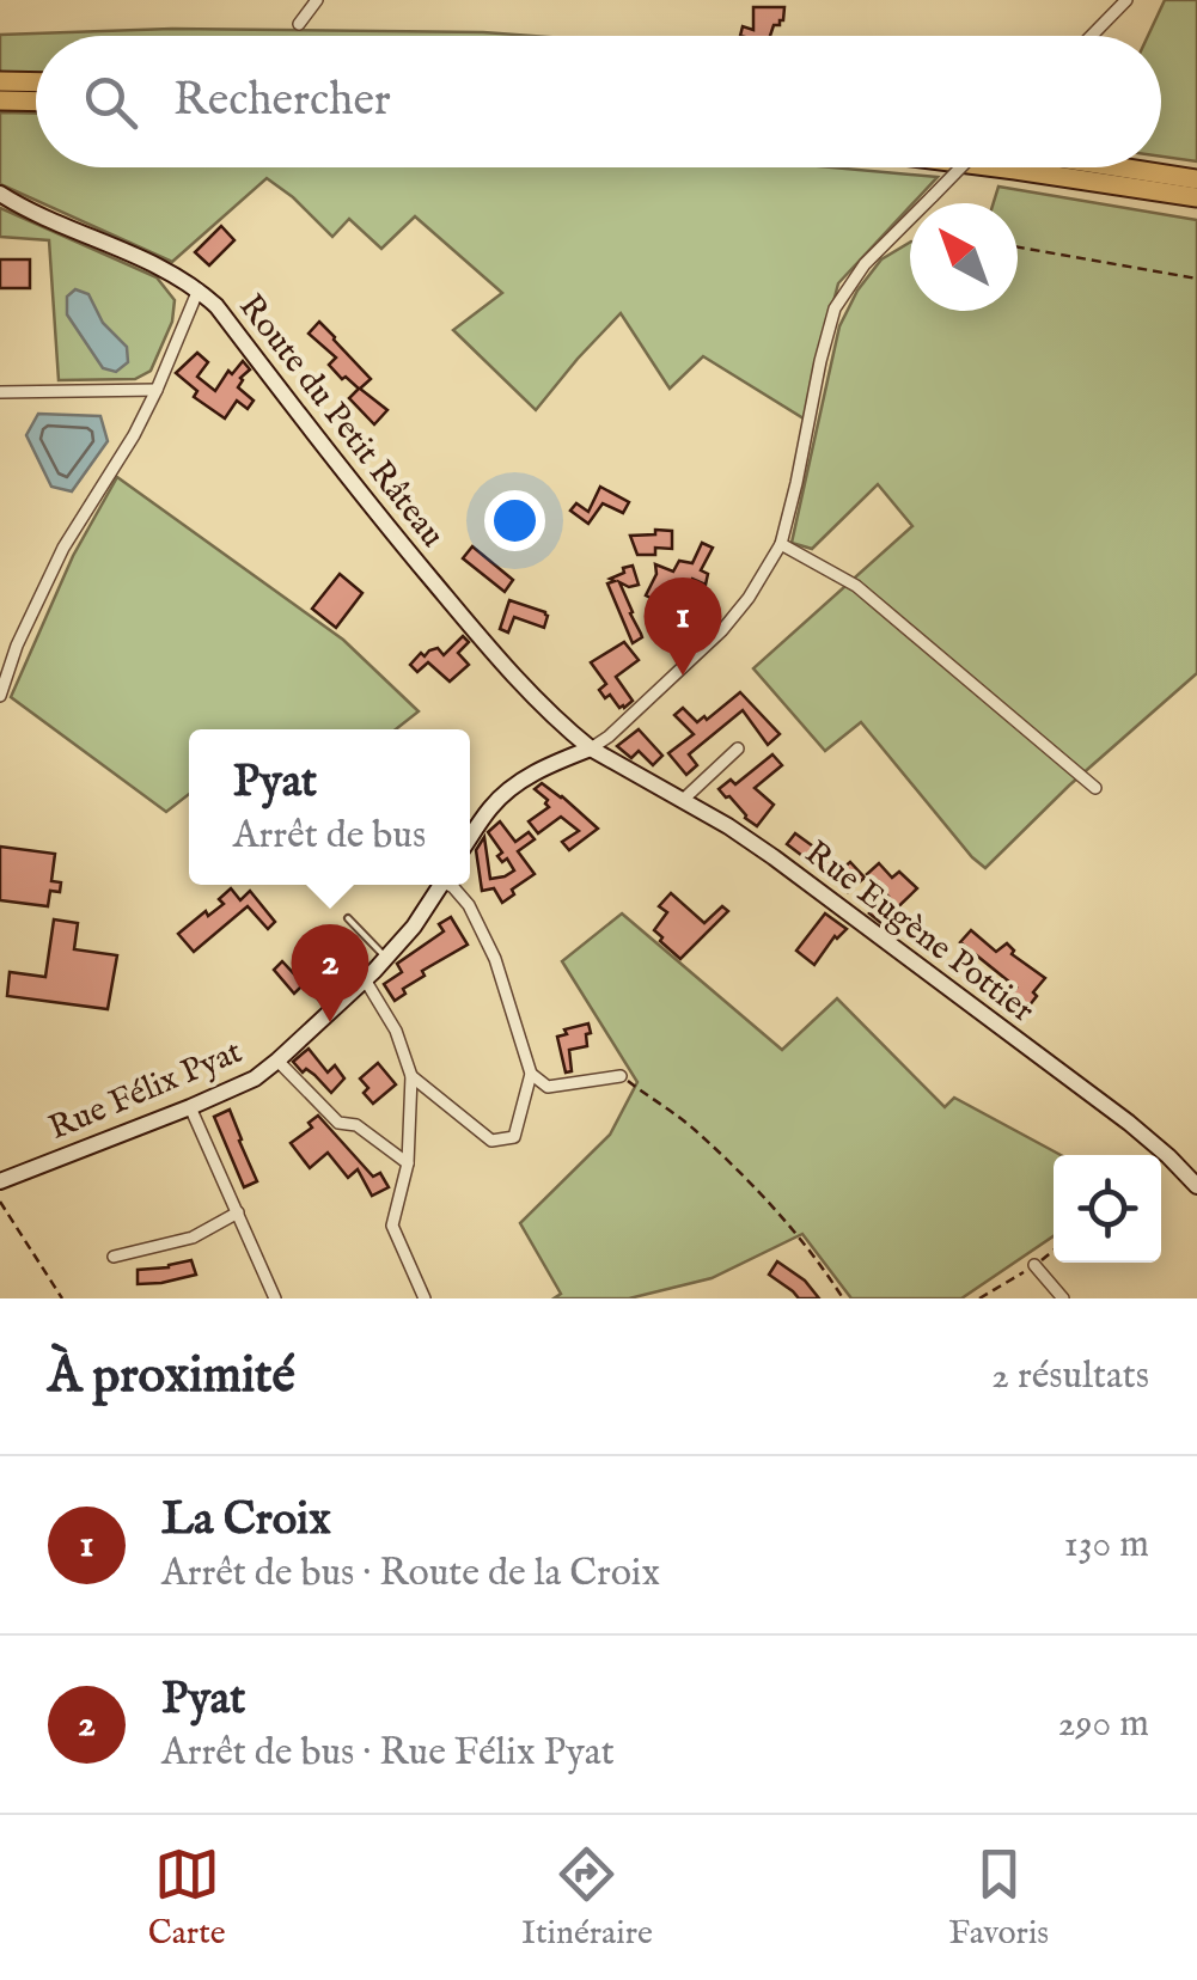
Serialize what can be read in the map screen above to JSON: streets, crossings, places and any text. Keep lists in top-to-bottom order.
{
  "streets": {
    "street": ["Route du Petit Râteau", "Rue Eugène Pottier", "Rue Félix Pyat"]
  },
  "crossings": [
    ["Route du Petit Râteau", "Rue Eugène Pottier"]
  ],
  "north": "top left",
  "page": {
    "search": "Rechercher",
    "pins": ["1", "2"],
    "popup": ["Pyat", "Arrêt de bus"],
    "heading": ["À proximité", "2 résultats"],
    "list": [
      {
        "mark": "1",
        "name": "La Croix",
        "note": "Arrêt de bus · Route de la Croix",
        "value": "130 m"
      },
      {
        "mark": "2",
        "name": "Pyat",
        "note": "Arrêt de bus · Rue Félix Pyat",
        "value": "290 m"
      }
    ],
    "nav": ["Carte", "Itinéraire", "Favoris"]
  }
}
